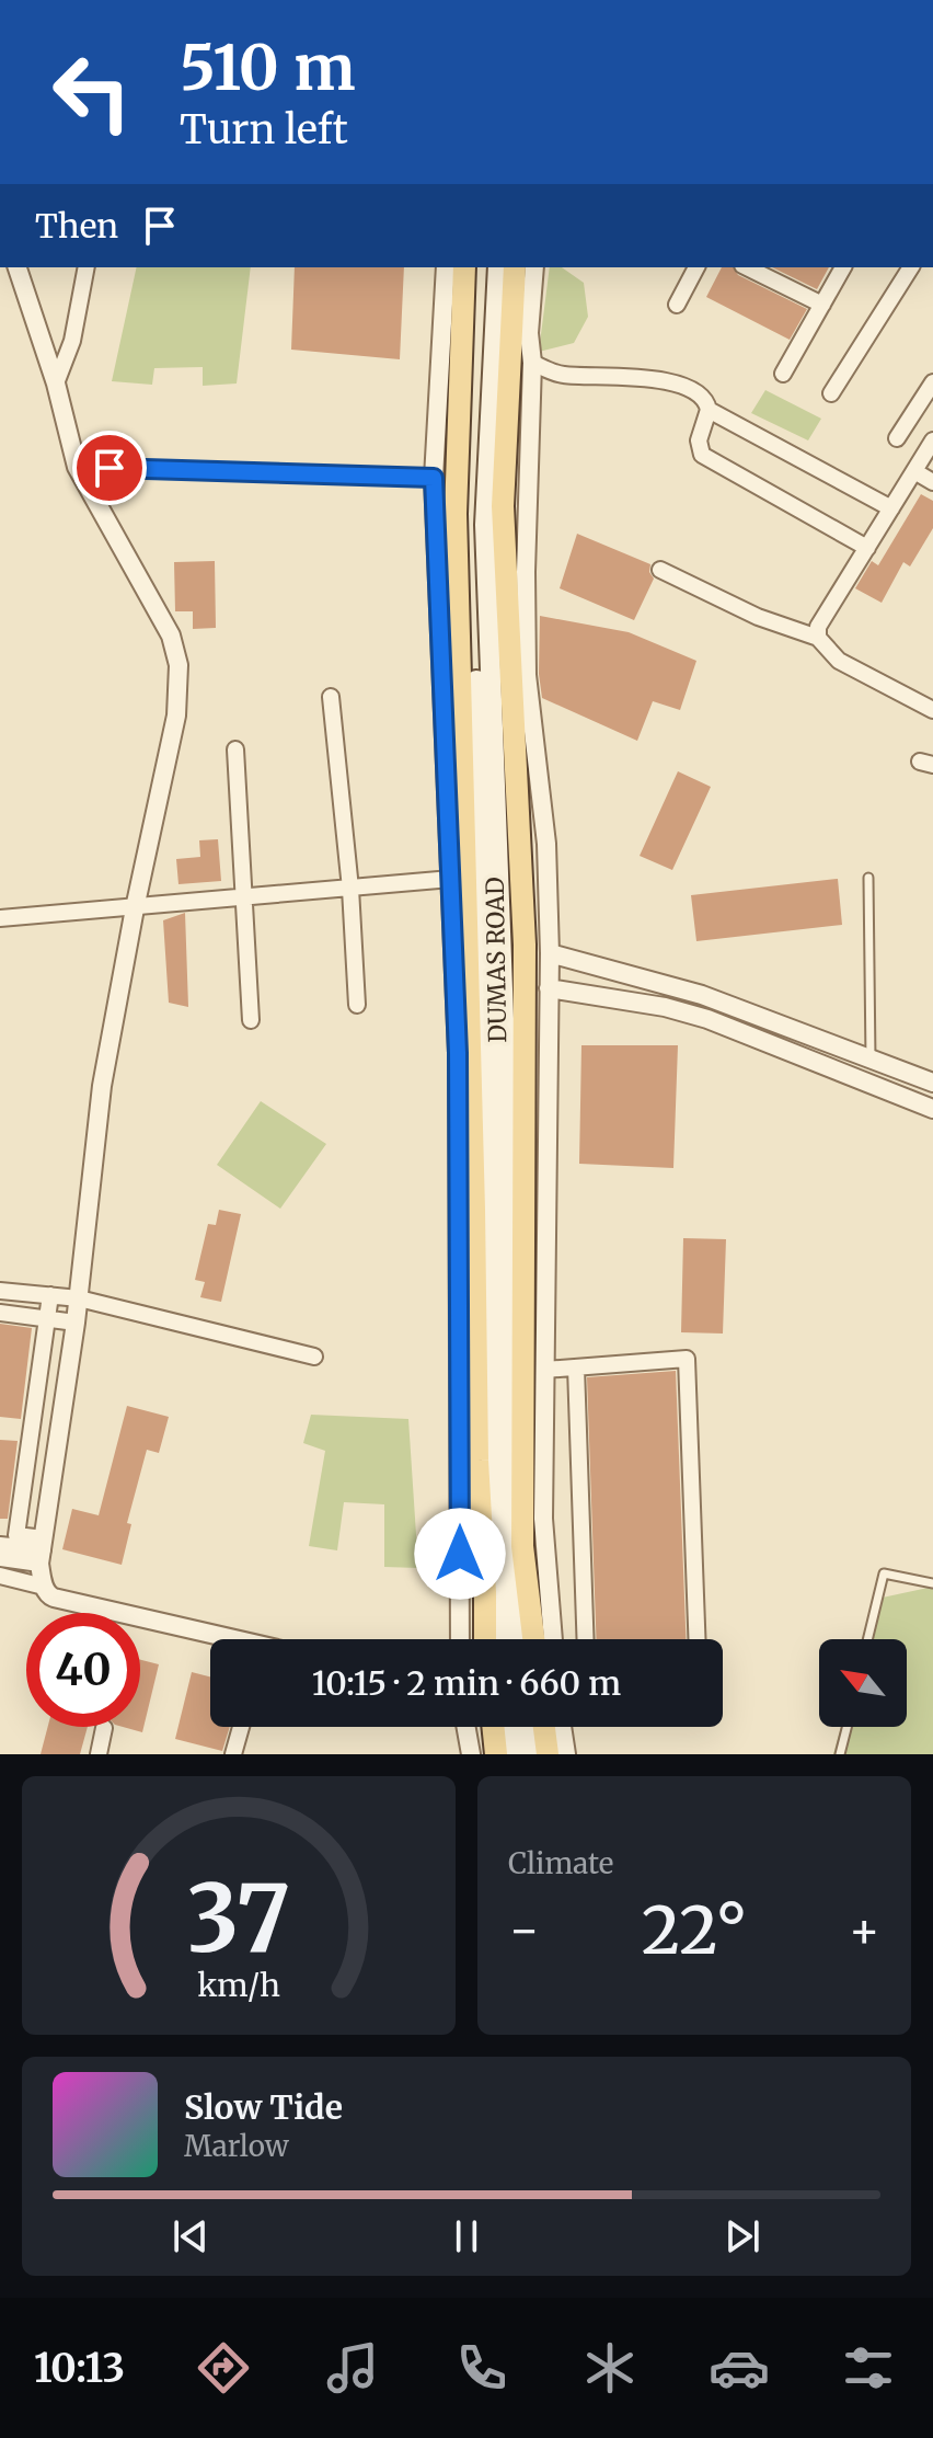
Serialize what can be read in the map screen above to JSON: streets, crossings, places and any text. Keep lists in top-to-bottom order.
{
  "streets": {
    "main road": ["DUMAS ROAD"]
  },
  "north": "top left",
  "page": {
    "turn": ["510 m", "Turn left"],
    "then": "Then",
    "limit": "40",
    "trip": "10:15 · 2 min · 660 m",
    "tile": "Climate",
    "heat": ["−", "22°", "+"],
    "song": ["Slow Tide", "Marlow"],
    "tabs": "10:13",
    "gauge": ["37", "km/h"]
  }
}
